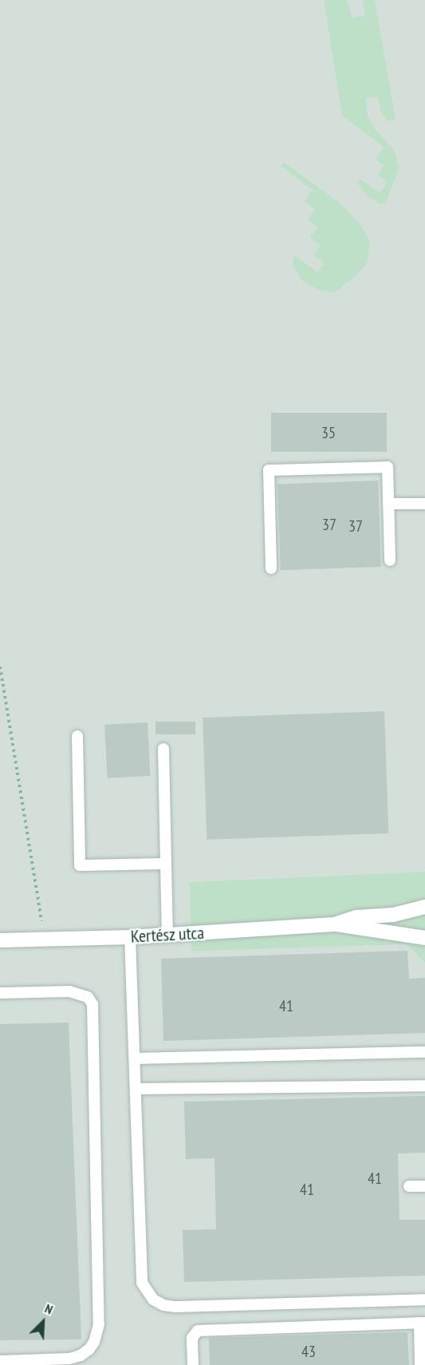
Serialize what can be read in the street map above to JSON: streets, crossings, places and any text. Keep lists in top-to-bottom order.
{
  "streets": {
    "street": ["Kertész utca"]
  },
  "house_numbers": [
    "35",
    "37",
    "37",
    "41",
    "41",
    "41",
    "43"
  ],
  "north": "top right"
}
